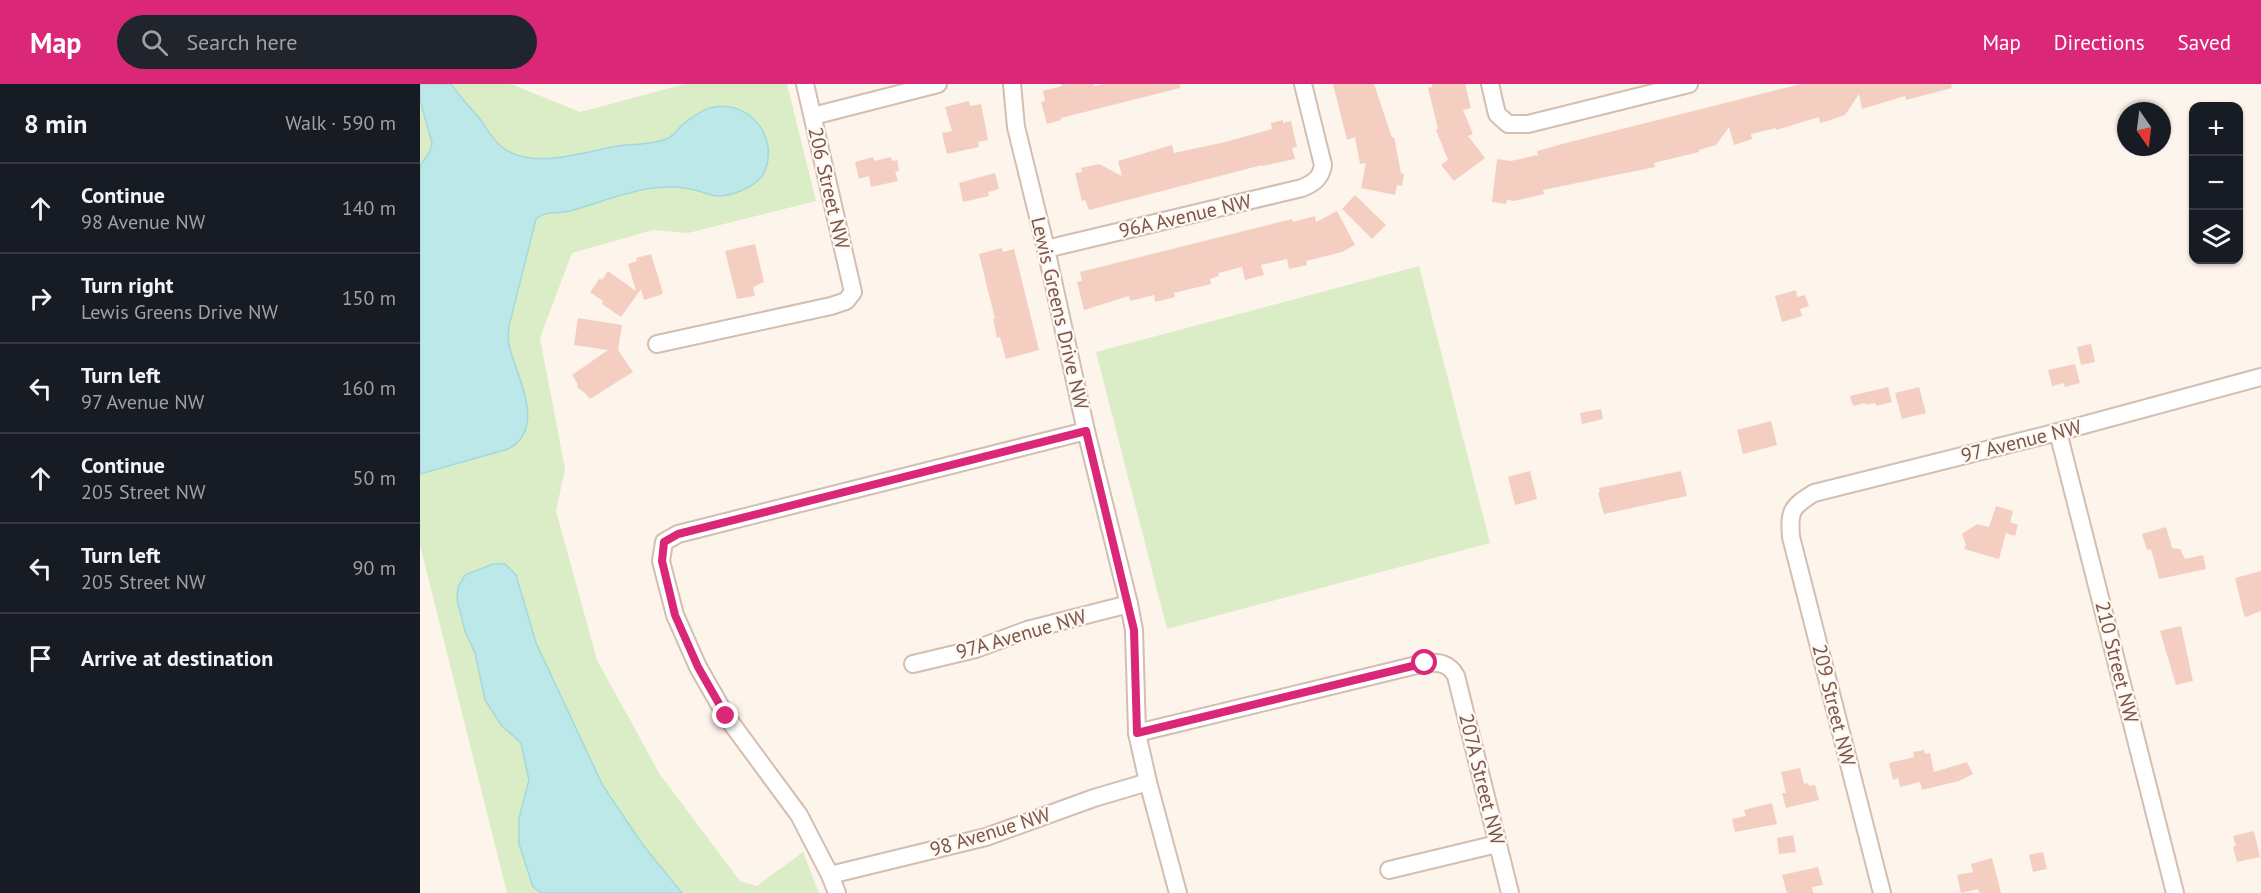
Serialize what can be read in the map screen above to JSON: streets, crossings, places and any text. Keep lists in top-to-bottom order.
{
  "streets": {
    "street": [
      "206 Street NW",
      "96A Avenue NW",
      "Lewis Greens Drive NW",
      "97 Avenue NW",
      "97A Avenue NW",
      "210 Street NW",
      "209 Street NW",
      "207A Street NW",
      "98 Avenue NW"
    ]
  },
  "crossings": [
    ["96A Avenue NW", "Lewis Greens Drive NW"],
    ["Lewis Greens Drive NW", "97A Avenue NW"],
    ["Lewis Greens Drive NW", "207A Street NW"],
    ["Lewis Greens Drive NW", "98 Avenue NW"],
    ["97 Avenue NW", "210 Street NW"],
    ["97 Avenue NW", "209 Street NW"]
  ],
  "north": "bottom",
  "page": {
    "header": "Map",
    "search": "Search here",
    "nav": ["Map", "Directions", "Saved"],
    "heading": ["8 min", "Walk · 590 m"],
    "map_buttons": ["+", "−"],
    "list": [
      ["Continue", "98 Avenue NW", "140 m"],
      ["Turn right", "Lewis Greens Drive NW", "150 m"],
      ["Turn left", "97 Avenue NW", "160 m"],
      ["Continue", "205 Street NW", "50 m"],
      ["Turn left", "205 Street NW", "90 m"],
      "Arrive at destination"
    ]
  }
}
